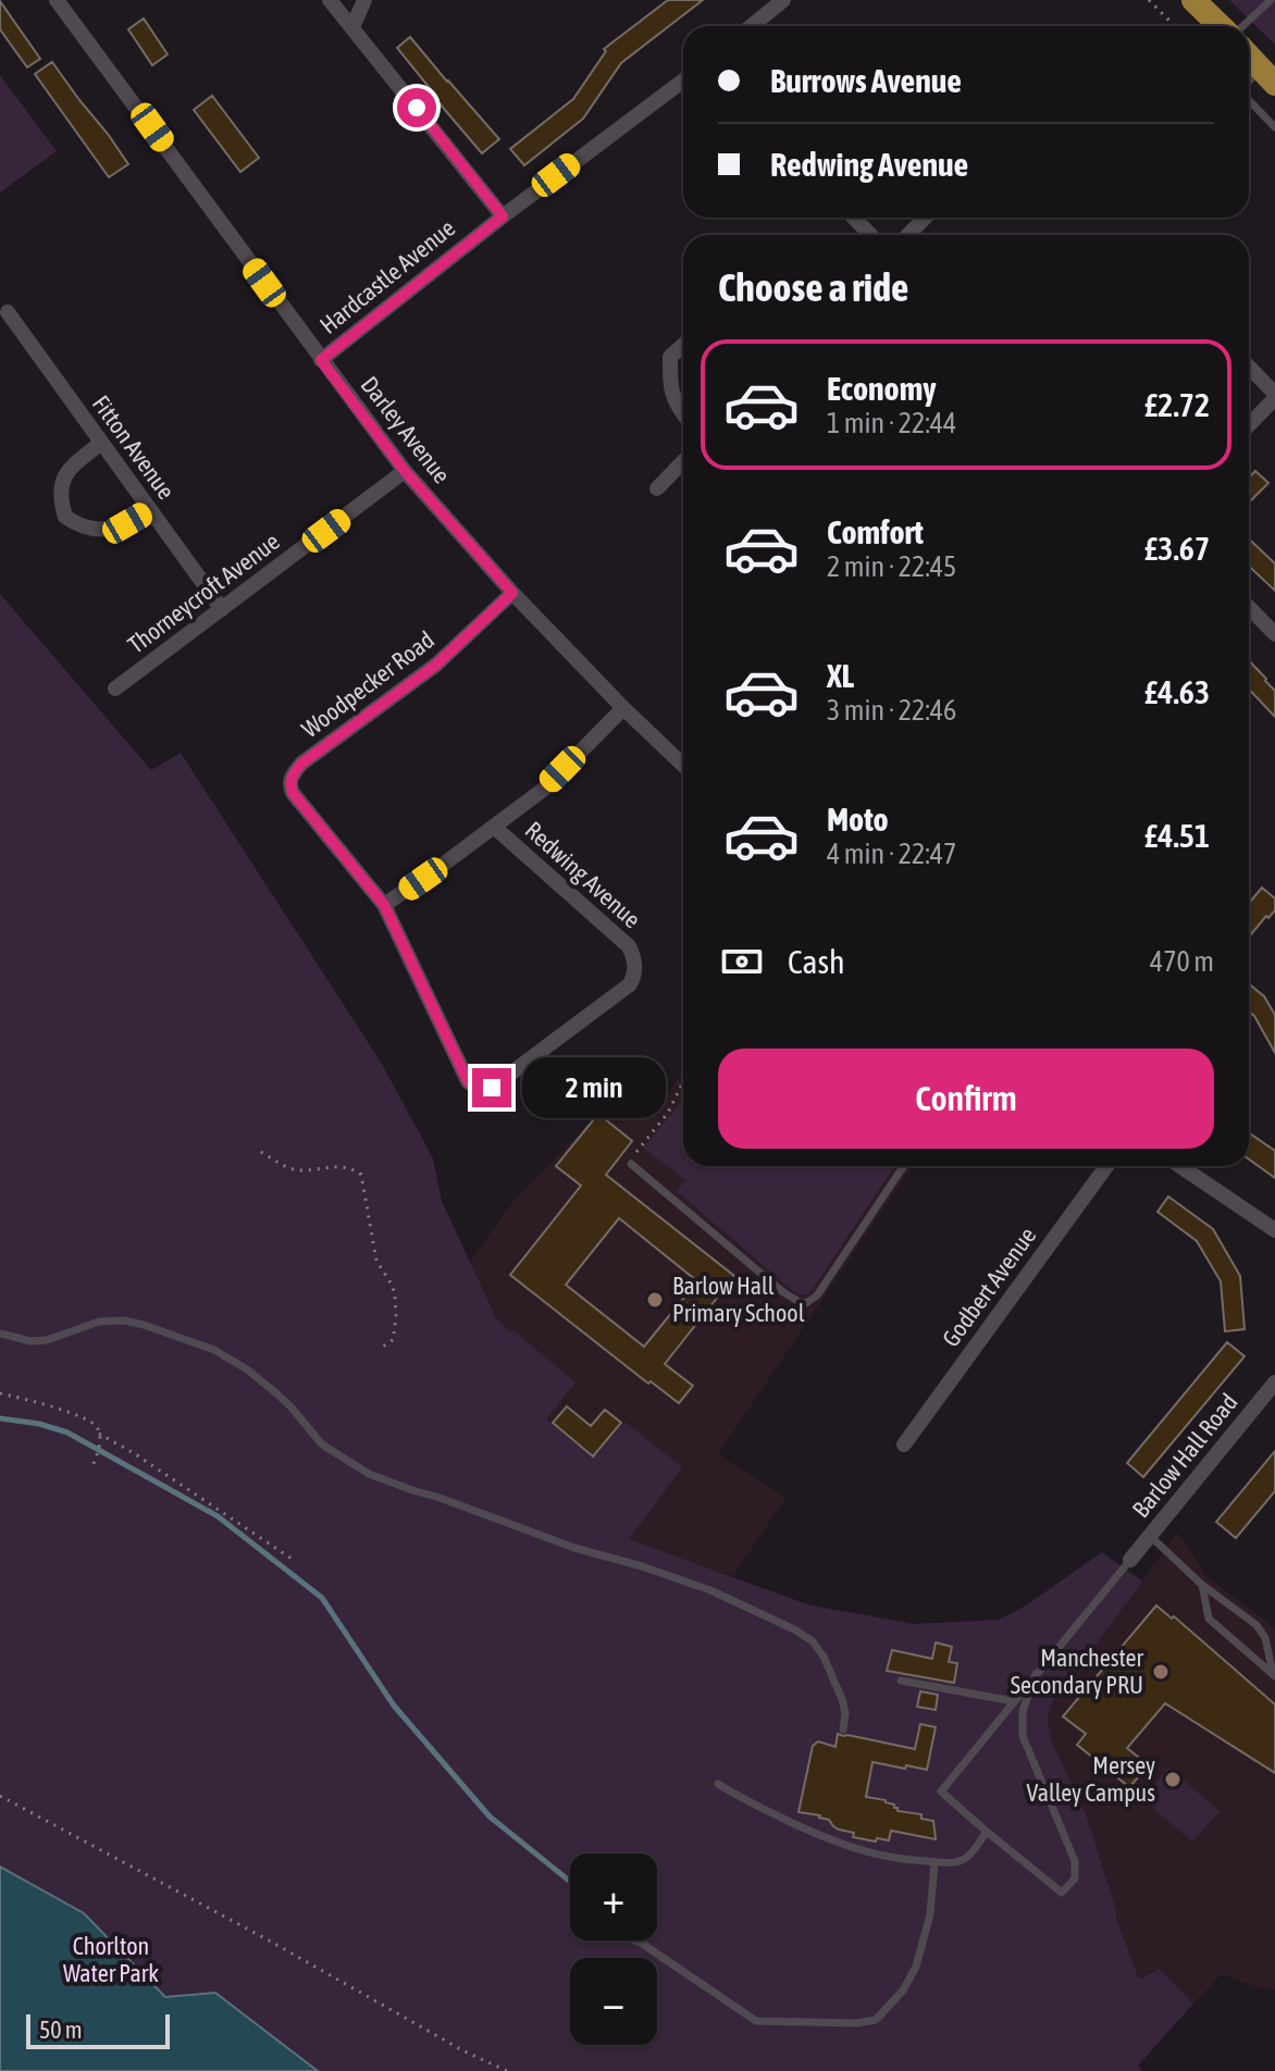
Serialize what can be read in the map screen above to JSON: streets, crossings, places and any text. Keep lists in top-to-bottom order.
{
  "streets": {
    "street": [
      "Hardcastle Avenue",
      "Darley Avenue",
      "Fitton Avenue",
      "Thorneycroft Avenue",
      "Woodpecker Road",
      "Redwing Avenue",
      "Godbert Avenue",
      "Barlow Hall Road"
    ]
  },
  "crossings": [
    ["Hardcastle Avenue", "Darley Avenue"],
    ["Darley Avenue", "Thorneycroft Avenue"],
    ["Darley Avenue", "Woodpecker Road"],
    ["Fitton Avenue", "Thorneycroft Avenue"],
    ["Woodpecker Road", "Redwing Avenue"]
  ],
  "parks": ["Chorlton Water Park"],
  "places": ["Barlow Hall Primary School", "Manchester Secondary PRU", "Mersey Valley Campus"],
  "scale_bar": "50 m",
  "page": {
    "banner": ["Burrows Avenue", "Redwing Avenue"],
    "heading": "Choose a ride",
    "list": [
      {
        "name": "Economy",
        "note": "1 min · 22:44",
        "value": "£2.72"
      },
      {
        "name": "Comfort",
        "note": "2 min · 22:45",
        "value": "£3.67"
      },
      {
        "name": "XL",
        "note": "3 min · 22:46",
        "value": "£4.63"
      },
      {
        "name": "Moto",
        "note": "4 min · 22:47",
        "value": "£4.51"
      }
    ],
    "pay": ["Cash", "470 m"],
    "buttons": "Confirm",
    "bubble": "2 min",
    "map_buttons": ["+", "−"],
    "scale": "50 m"
  }
}
